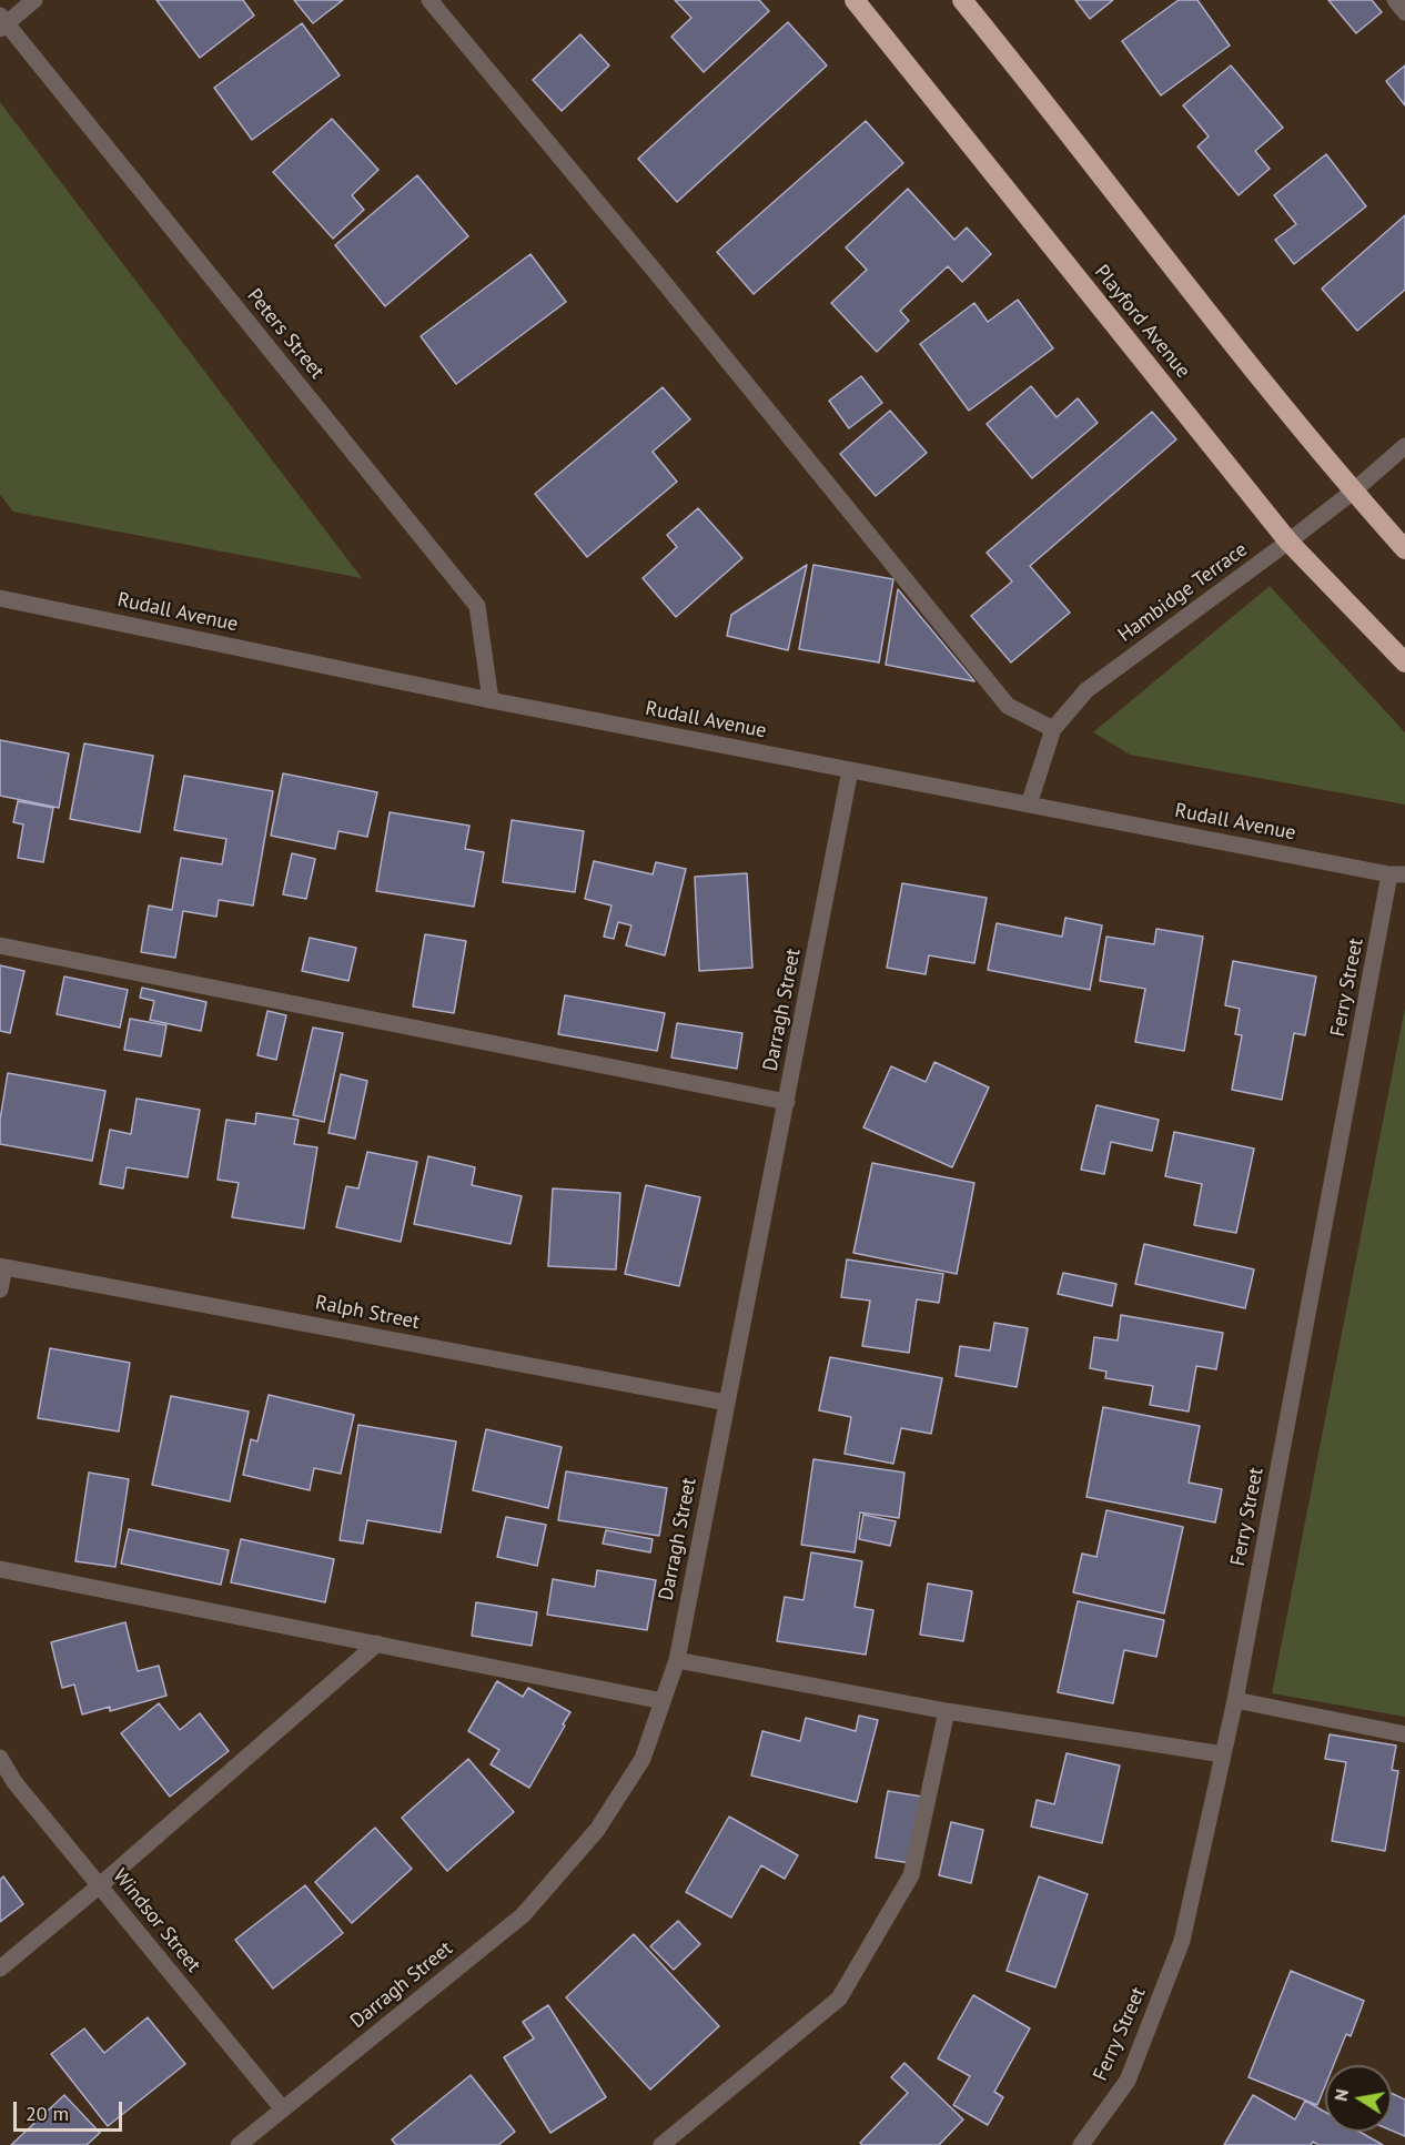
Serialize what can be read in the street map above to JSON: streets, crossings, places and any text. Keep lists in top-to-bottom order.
{
  "streets": {
    "highway": ["Playford Avenue"],
    "street": [
      "Peters Street",
      "Hambidge Terrace",
      "Rudall Avenue",
      "Ferry Street",
      "Darragh Street",
      "Ralph Street",
      "Windsor Street"
    ]
  },
  "crossings": [
    ["Playford Avenue", "Hambidge Terrace"],
    ["Peters Street", "Rudall Avenue"],
    ["Hambidge Terrace", "Rudall Avenue"],
    ["Rudall Avenue", "Ferry Street"],
    ["Rudall Avenue", "Darragh Street"],
    ["Darragh Street", "Ralph Street"],
    ["Darragh Street", "Windsor Street"]
  ],
  "scale_bar": "20 m",
  "north": "left"
}
